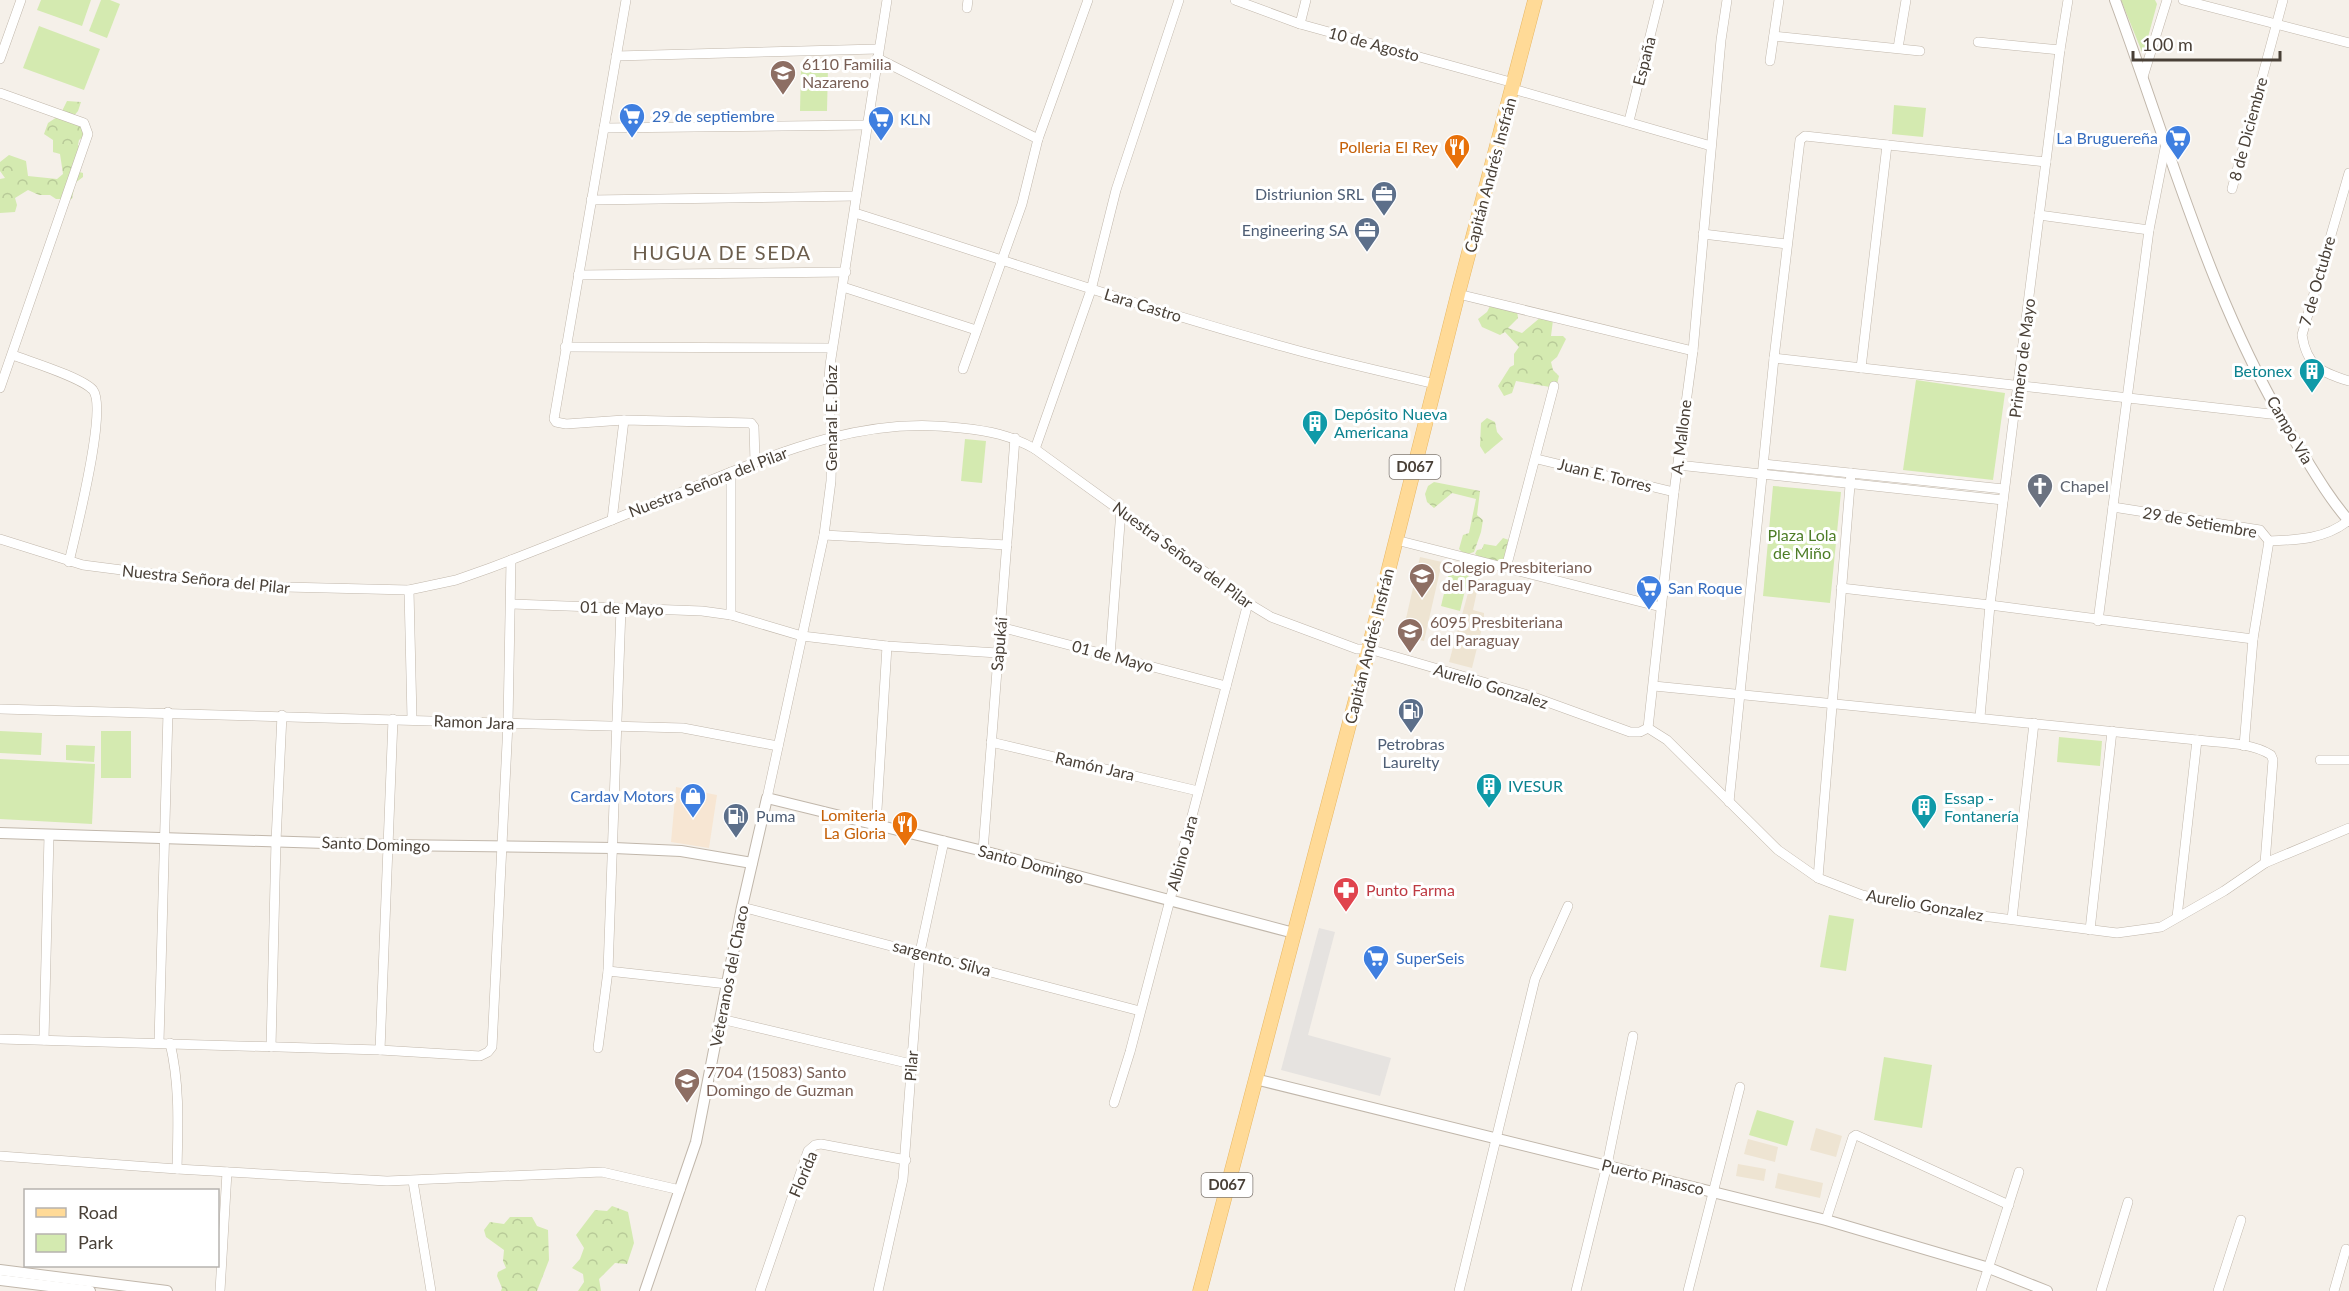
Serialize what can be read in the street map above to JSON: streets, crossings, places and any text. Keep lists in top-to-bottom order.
{
  "streets": {
    "main road": ["Capitán Andrés Insfrán", "D067"],
    "street": [
      "10 de Agosto",
      "España",
      "8 de Diciembre",
      "7 de Octubre",
      "Lara Castro",
      "Primero de Mayo",
      "Genaral E. Díaz",
      "Campo Vía",
      "A. Mallone",
      "Juan E. Torres",
      "Nuestra Señora del Pilar",
      "29 de Setiembre",
      "01 de Mayo",
      "Sapukái",
      "Aurelio Gonzalez",
      "Ramon Jara",
      "Ramón Jara",
      "Santo Domingo",
      "Albino Jara",
      "sargento. Silva",
      "Veteranos del Chaco",
      "Pilar",
      "Florida",
      "Puerto Pinasco"
    ]
  },
  "crossings": [
    ["10 de Agosto", "España"],
    ["10 de Agosto", "Capitán Andrés Insfrán"],
    ["10 de Agosto", "A. Mallone"],
    ["Capitán Andrés Insfrán", "Lara Castro"],
    ["Capitán Andrés Insfrán", "Nuestra Señora del Pilar"],
    ["Capitán Andrés Insfrán", "Aurelio Gonzalez"],
    ["Capitán Andrés Insfrán", "Santo Domingo"],
    ["Capitán Andrés Insfrán", "Puerto Pinasco"],
    ["Lara Castro", "Genaral E. Díaz"],
    ["Genaral E. Díaz", "Nuestra Señora del Pilar"],
    ["Genaral E. Díaz", "01 de Mayo"],
    ["Genaral E. Díaz", "Ramon Jara"],
    ["Genaral E. Díaz", "Santo Domingo"],
    ["Genaral E. Díaz", "Veteranos del Chaco"],
    ["Campo Vía", "29 de Setiembre"],
    ["A. Mallone", "Juan E. Torres"],
    ["A. Mallone", "Aurelio Gonzalez"],
    ["Nuestra Señora del Pilar", "Sapukái"],
    ["Nuestra Señora del Pilar", "Aurelio Gonzalez"],
    ["Nuestra Señora del Pilar", "Albino Jara"],
    ["01 de Mayo", "Sapukái"],
    ["01 de Mayo", "Albino Jara"],
    ["Sapukái", "Ramón Jara"],
    ["Sapukái", "Santo Domingo"],
    ["Ramón Jara", "Albino Jara"],
    ["Santo Domingo", "Albino Jara"],
    ["Santo Domingo", "Veteranos del Chaco"],
    ["Santo Domingo", "Pilar"],
    ["Albino Jara", "sargento. Silva"],
    ["sargento. Silva", "Veteranos del Chaco"],
    ["sargento. Silva", "Pilar"],
    ["Pilar", "Florida"]
  ],
  "districts": ["HUGUA DE SEDA"],
  "parks": ["Plaza Lola de Miño"],
  "places": {
    "school or university": [
      "6110 Familia Nazareno",
      "Colegio Presbiteriano del Paraguay",
      "6095 Presbiteriana del Paraguay",
      "7704 (15083) Santo Domingo de Guzman"
    ],
    "supermarket": [
      "29 de septiembre",
      "KLN",
      "La Bruguereña",
      "San Roque",
      "SuperSeis"
    ],
    "restaurant": ["Polleria El Rey", "Lomiteria La Gloria"],
    "office": ["Distriunion SRL", "Engineering SA"],
    "building": [
      "Betonex",
      "Depósito Nueva Americana",
      "IVESUR",
      "Essap - Fontanería"
    ],
    "church": ["Chapel"],
    "fuel station": ["Petrobras Laurelty", "Puma"],
    "shop": ["Cardav Motors"],
    "pharmacy": ["Punto Farma"]
  },
  "legend": ["Road", "Park"],
  "scale_bar": "100 m"
}
